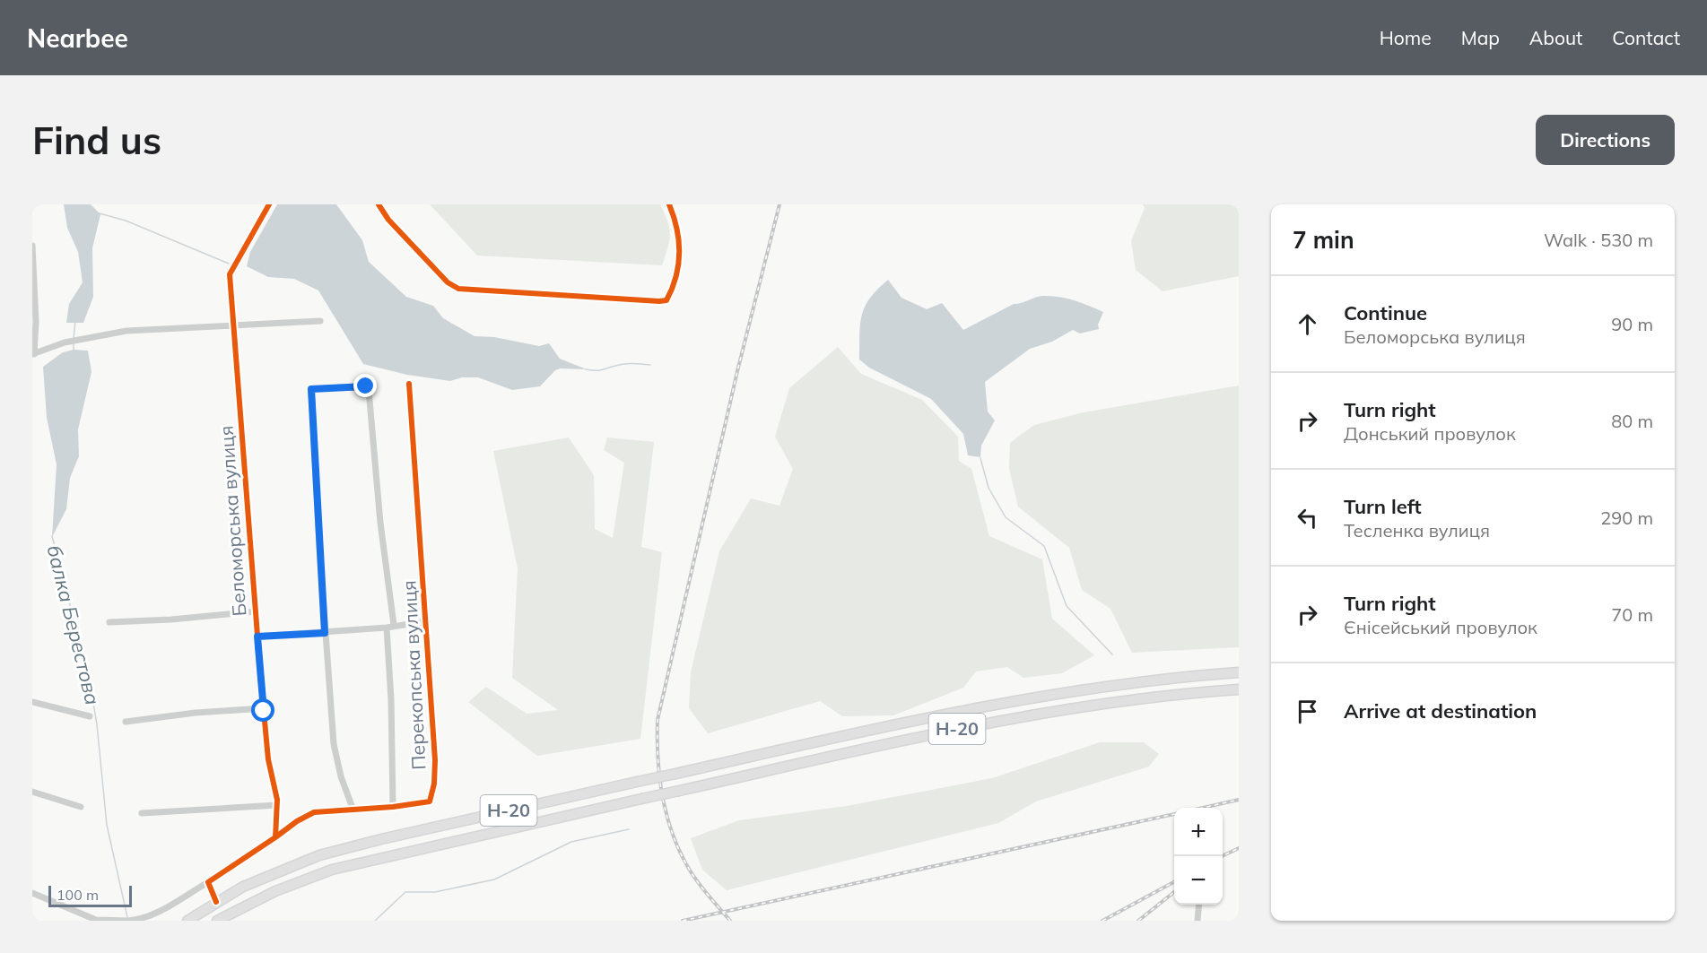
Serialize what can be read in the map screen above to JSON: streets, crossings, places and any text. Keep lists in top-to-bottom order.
{
  "streets": {
    "main road": ["Н-20"],
    "street": ["Беломорська вулиця", "Перекопська вулиця"]
  },
  "crossings": [
    ["Беломорська вулиця", "Перекопська вулиця"]
  ],
  "water": ["балка Берестова"],
  "scale_bar": "100 m",
  "page": {
    "header": "Nearbee",
    "nav": [
      "Home",
      "Map",
      "About",
      "Contact"
    ],
    "buttons": "Directions",
    "title": "Find us",
    "heading": ["7 min", "Walk · 530 m"],
    "list": [
      ["Continue", "Беломорська вулиця", "90 m"],
      ["Turn right", "Донський провулок", "80 m"],
      ["Turn left", "Тесленка вулиця", "290 m"],
      ["Turn right", "Єнісейський провулок", "70 m"],
      "Arrive at destination"
    ],
    "map_buttons": ["+", "−"],
    "scale": "100 m"
  }
}
